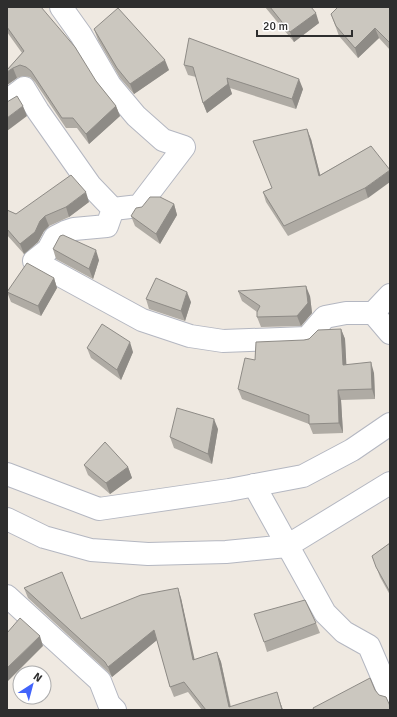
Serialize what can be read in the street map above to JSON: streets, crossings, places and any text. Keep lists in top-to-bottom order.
{
  "scale_bar": "20 m",
  "north": "top right"
}
